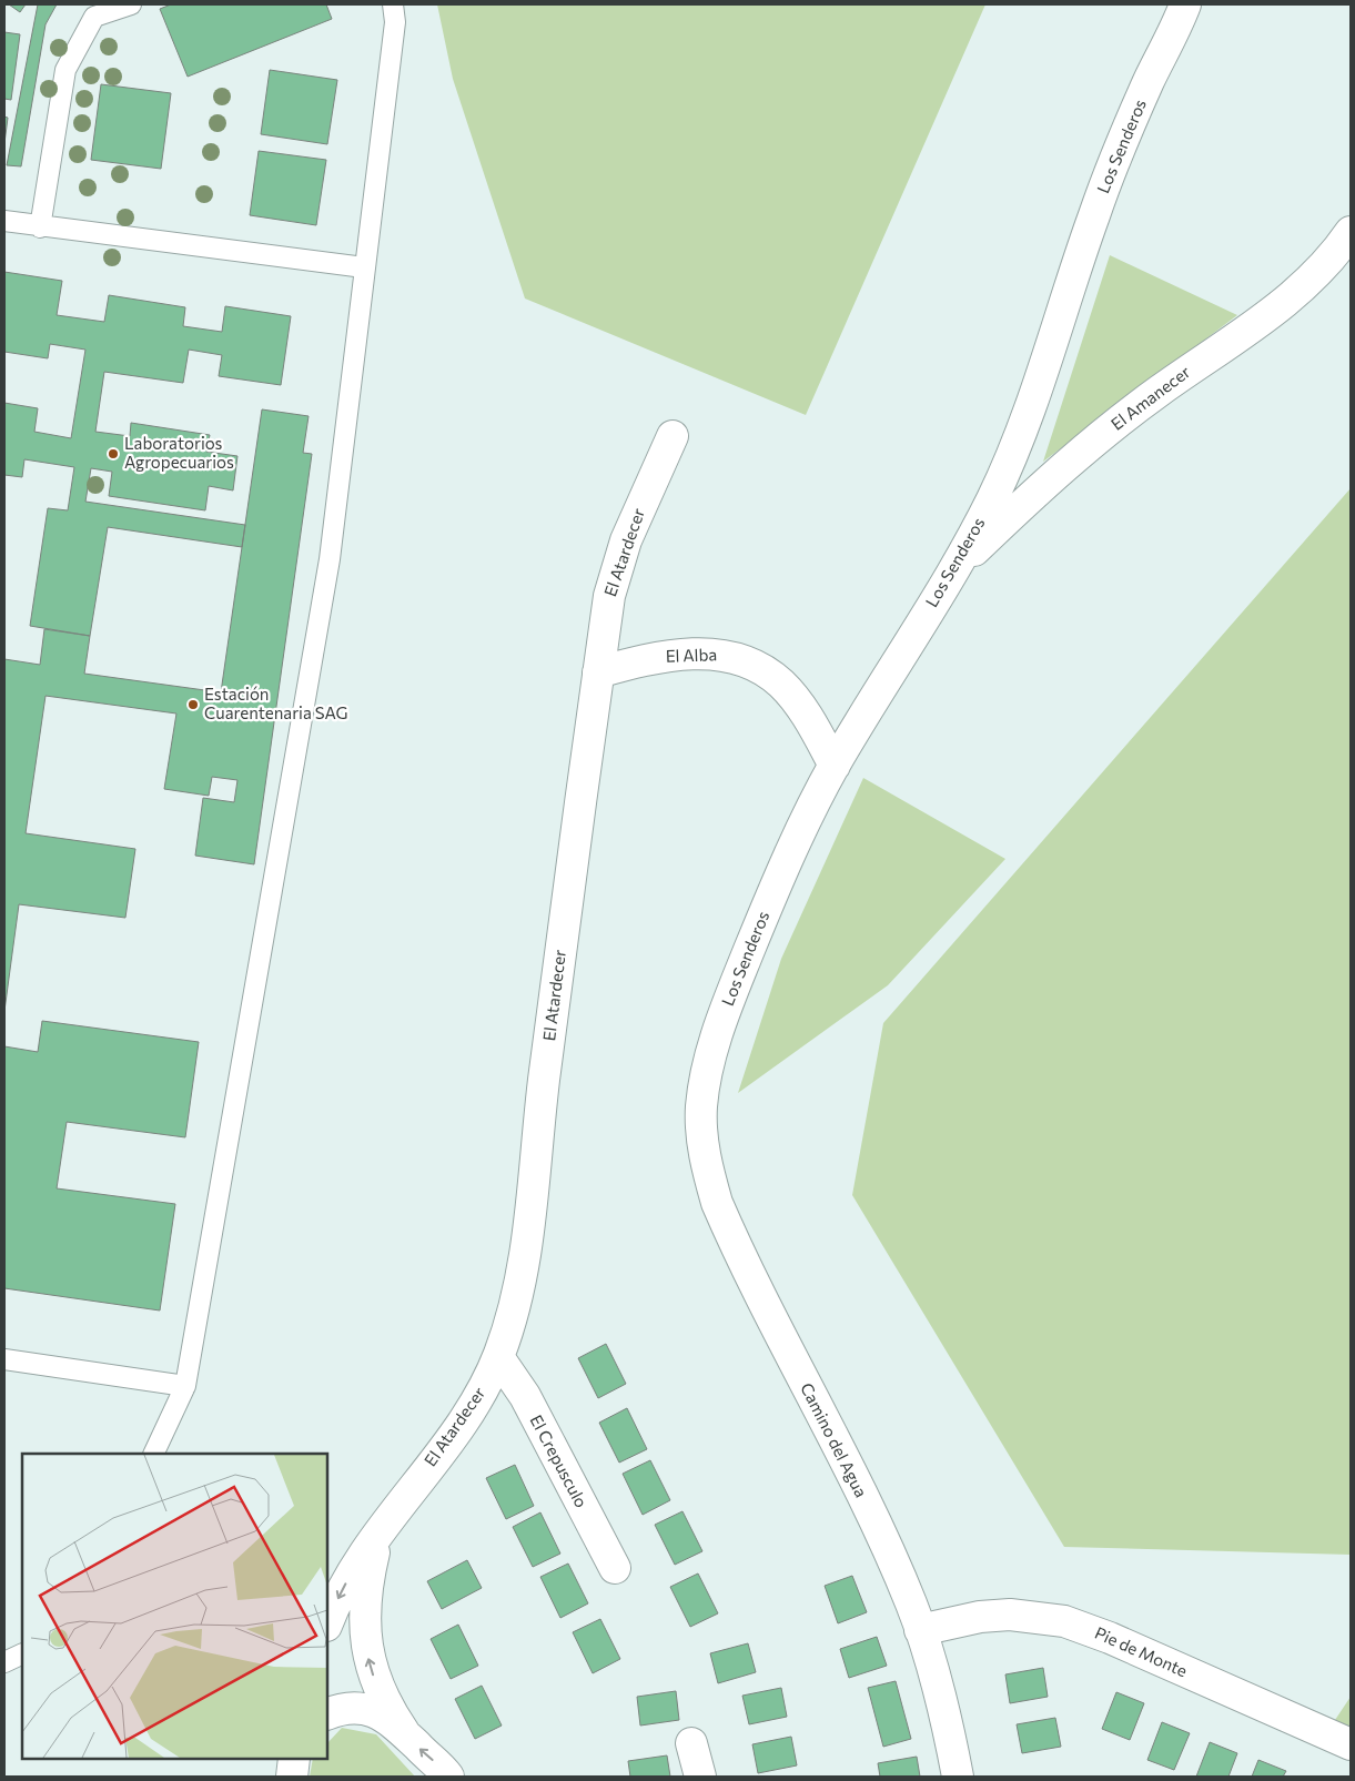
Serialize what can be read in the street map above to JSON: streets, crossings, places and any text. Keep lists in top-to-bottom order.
{
  "streets": {
    "street": [
      "Los Senderos",
      "El Amanecer",
      "El Atardecer",
      "El Alba",
      "Camino del Agua",
      "El Crepusculo",
      "Pie de Monte"
    ]
  },
  "crossings": [
    ["Los Senderos", "El Amanecer"],
    ["Los Senderos", "El Alba"],
    ["Los Senderos", "Camino del Agua"],
    ["El Atardecer", "El Alba"],
    ["El Atardecer", "El Crepusculo"],
    ["Camino del Agua", "Pie de Monte"]
  ],
  "places": ["Laboratorios Agropecuarios", "Estación Cuarentenaria SAG"]
}
